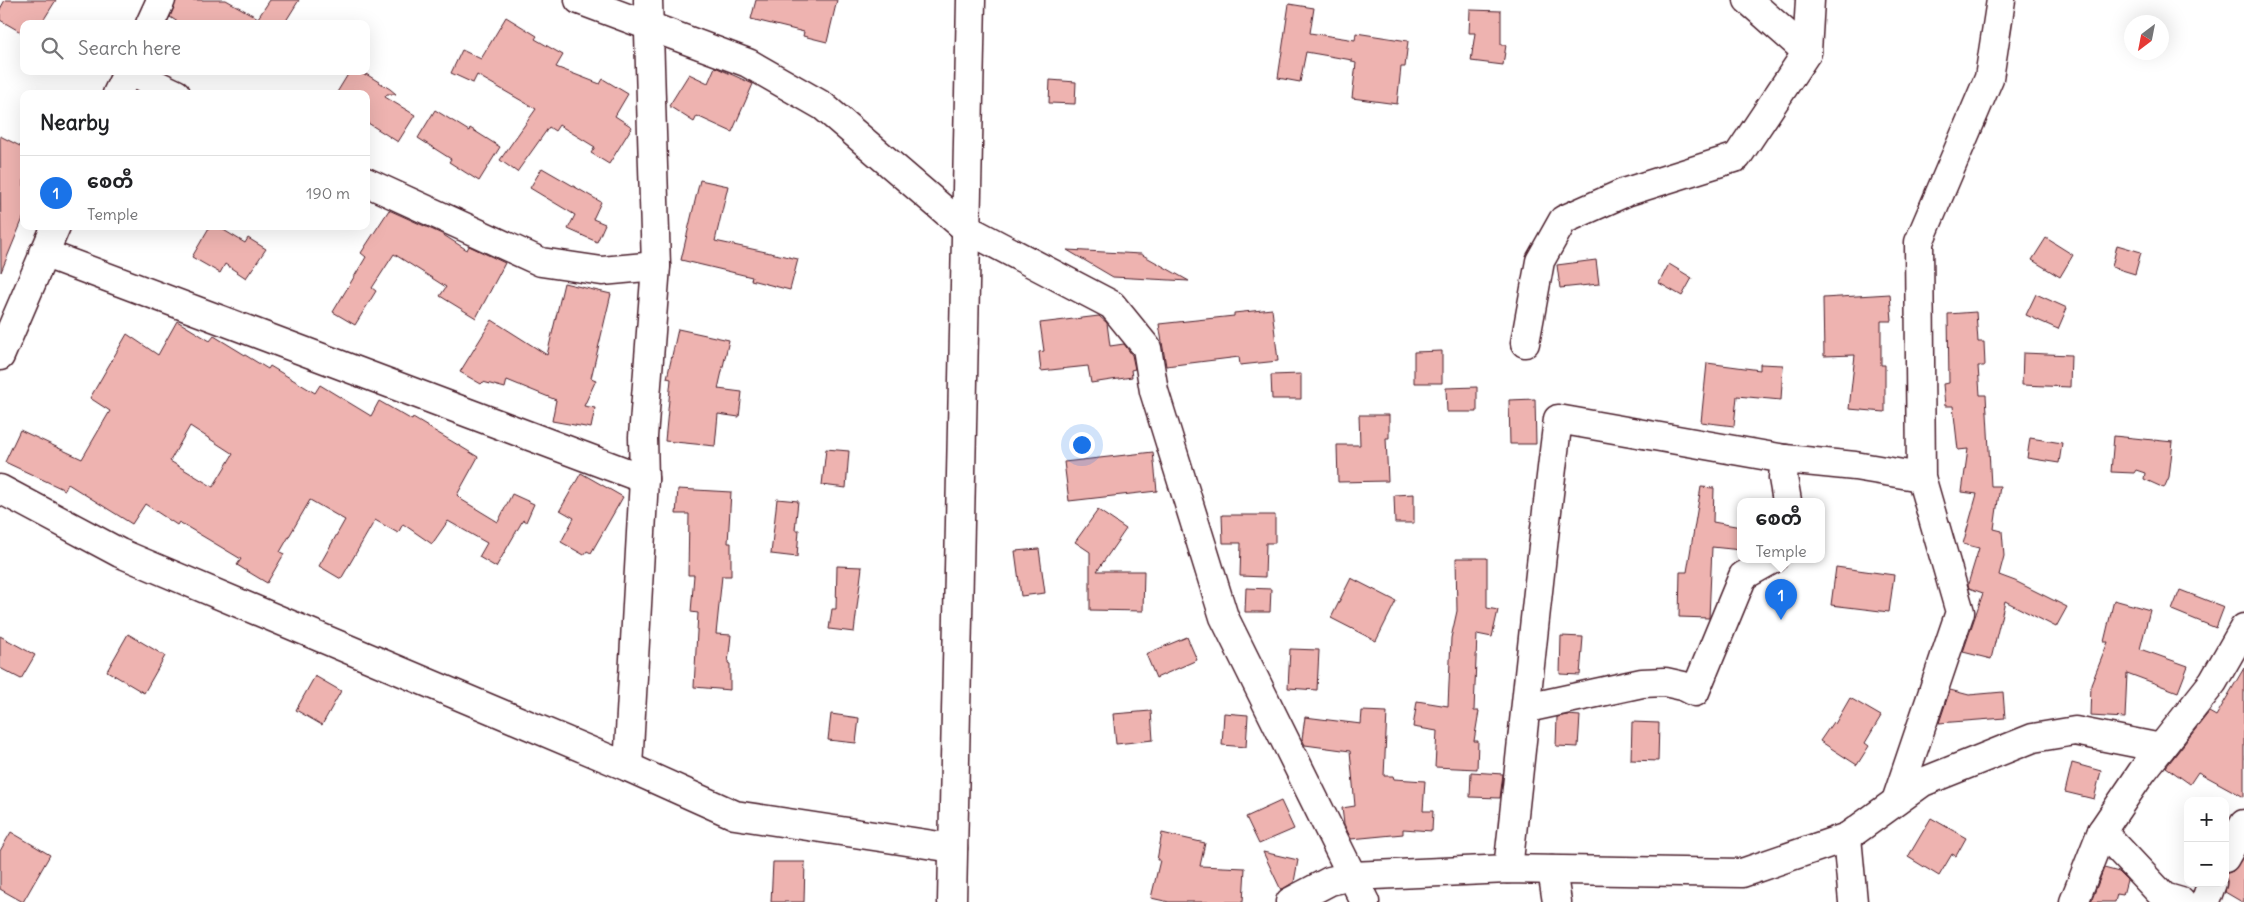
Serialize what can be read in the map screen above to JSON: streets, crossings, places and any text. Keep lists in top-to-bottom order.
{
  "north": "bottom left",
  "page": {
    "search": "Search here",
    "heading": "Nearby",
    "list": [
      {
        "mark": "1",
        "name": "စေတီ",
        "note": "Temple",
        "value": "190 m"
      }
    ],
    "popup": ["စေတီ", "Temple"],
    "pins": "1",
    "map_buttons": ["+", "−"]
  }
}
